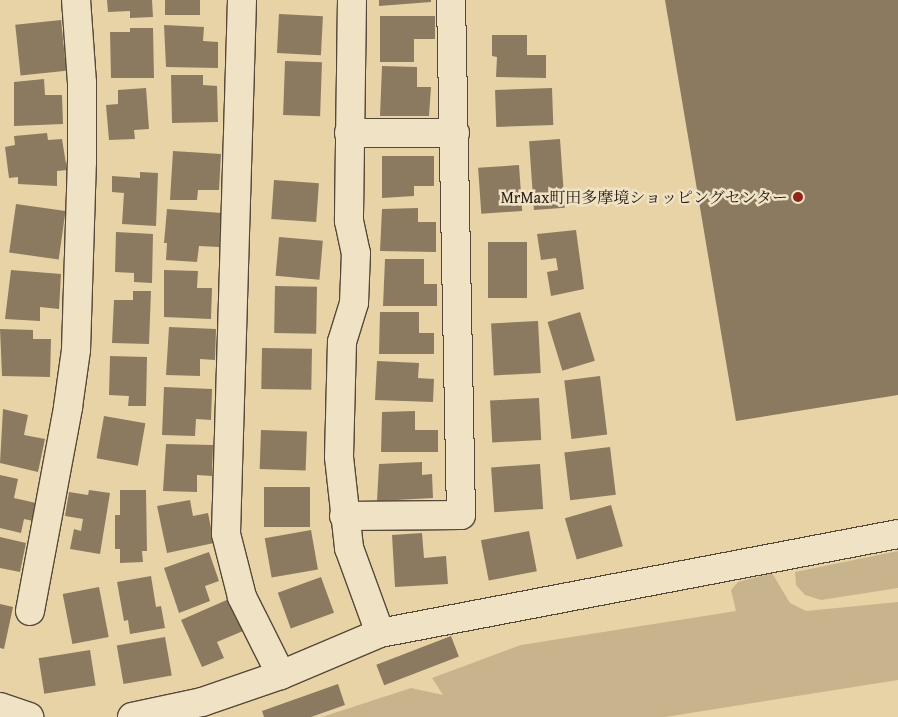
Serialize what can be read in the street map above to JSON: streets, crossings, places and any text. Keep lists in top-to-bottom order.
{
  "places": ["MrMax町田多摩境ショッピングセンター"]
}
